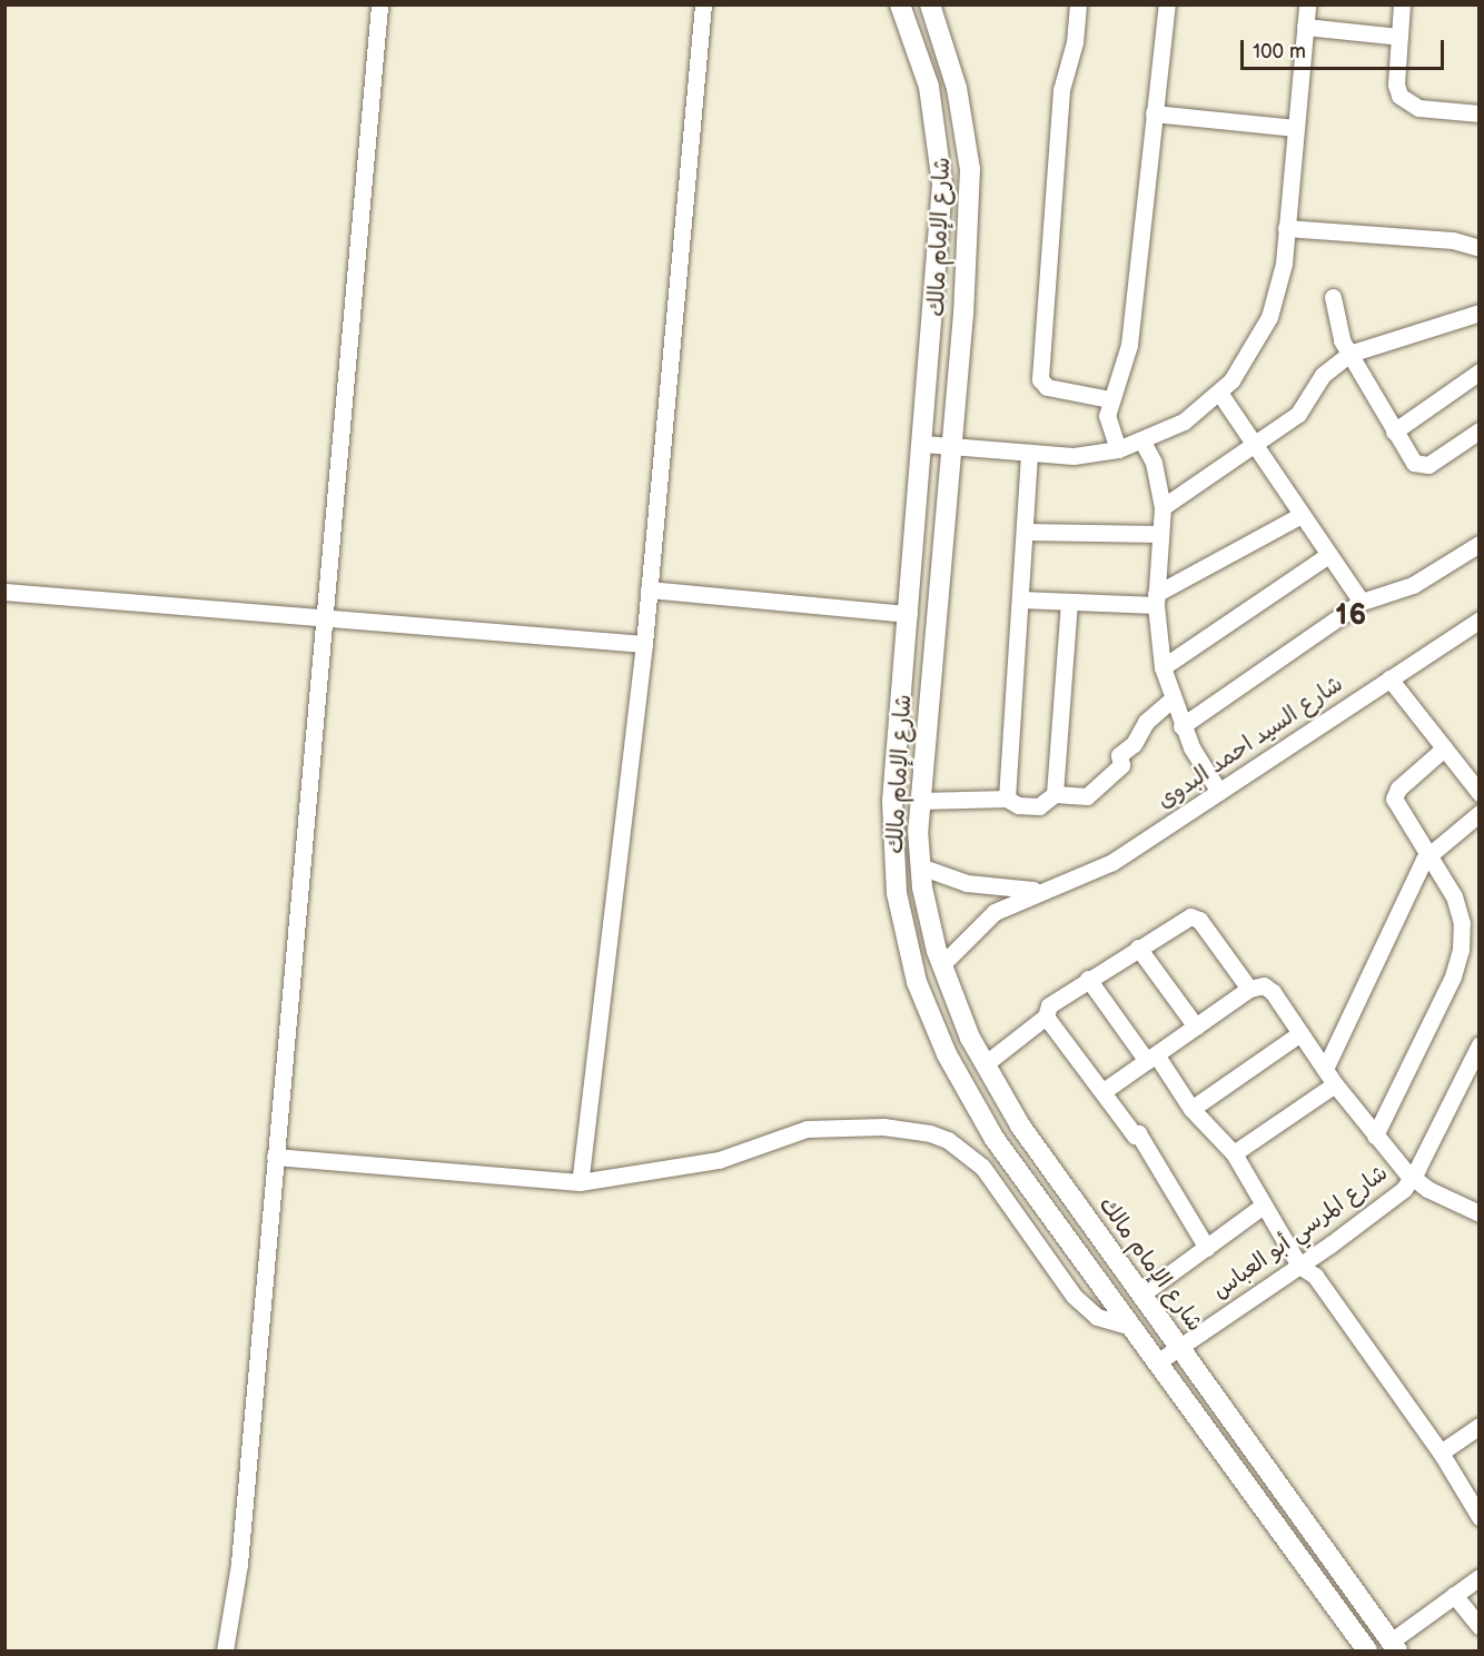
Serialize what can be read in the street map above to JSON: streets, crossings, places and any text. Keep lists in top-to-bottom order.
{
  "streets": {
    "street": ["شارع الإمام مالك", "شارع السيد احمد البدوى", "شارع المرسي أبو العباس"]
  },
  "crossings": [
    ["شارع الإمام مالك", "شارع السيد احمد البدوى"],
    ["شارع الإمام مالك", "شارع المرسي أبو العباس"]
  ],
  "districts": ["16"],
  "scale_bar": "100 m"
}
